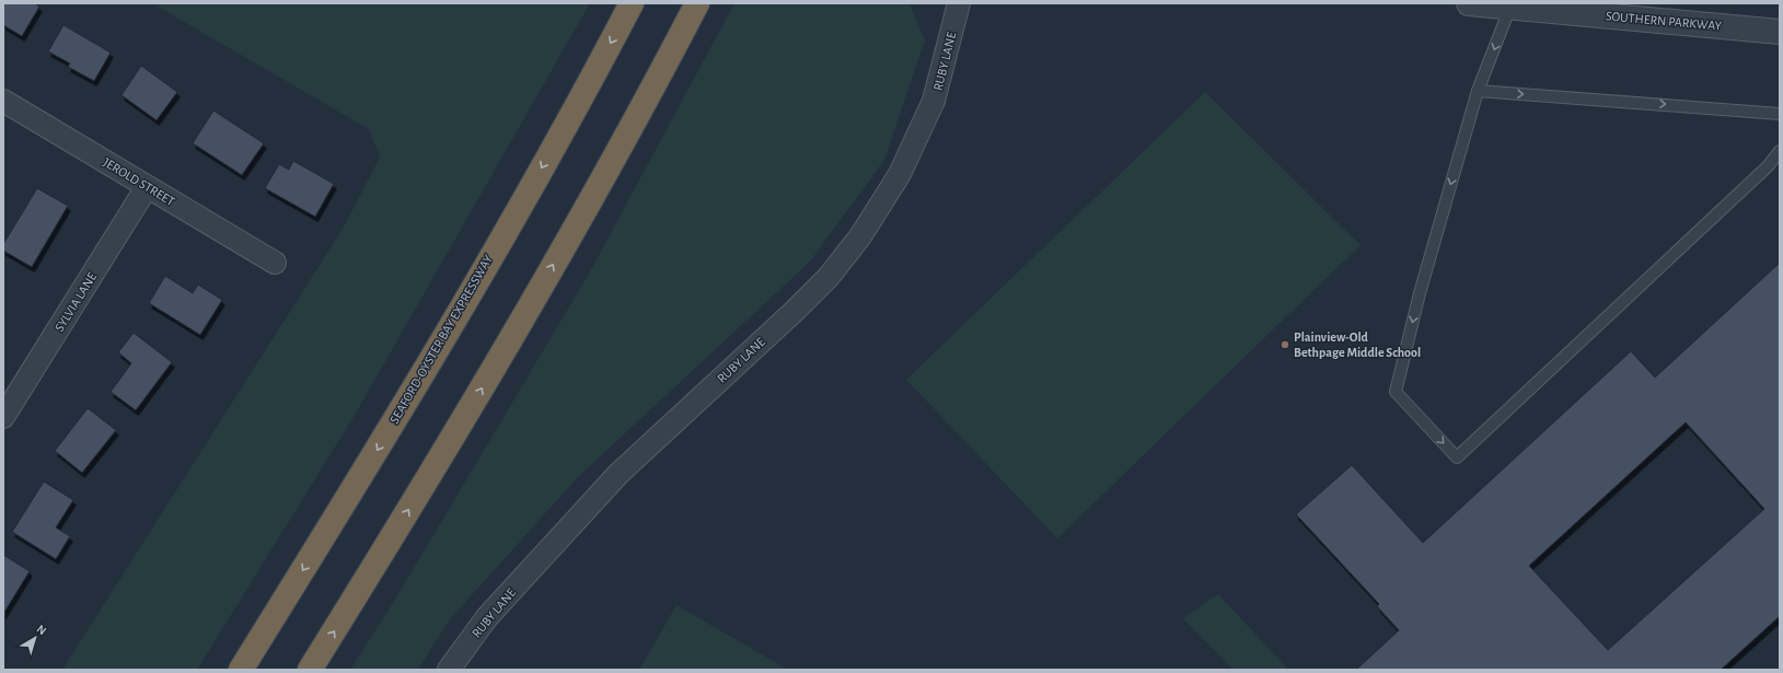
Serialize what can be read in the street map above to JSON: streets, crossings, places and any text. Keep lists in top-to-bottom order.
{
  "streets": {
    "highway": ["SEAFORD-OYSTER BAY EXPRESSWAY"],
    "street": [
      "SOUTHERN PARKWAY",
      "RUBY LANE",
      "JEROLD STREET",
      "SYLVIA LANE"
    ]
  },
  "crossings": [
    ["JEROLD STREET", "SYLVIA LANE"]
  ],
  "places": ["Plainview-Old Bethpage Middle School"],
  "north": "top right"
}
